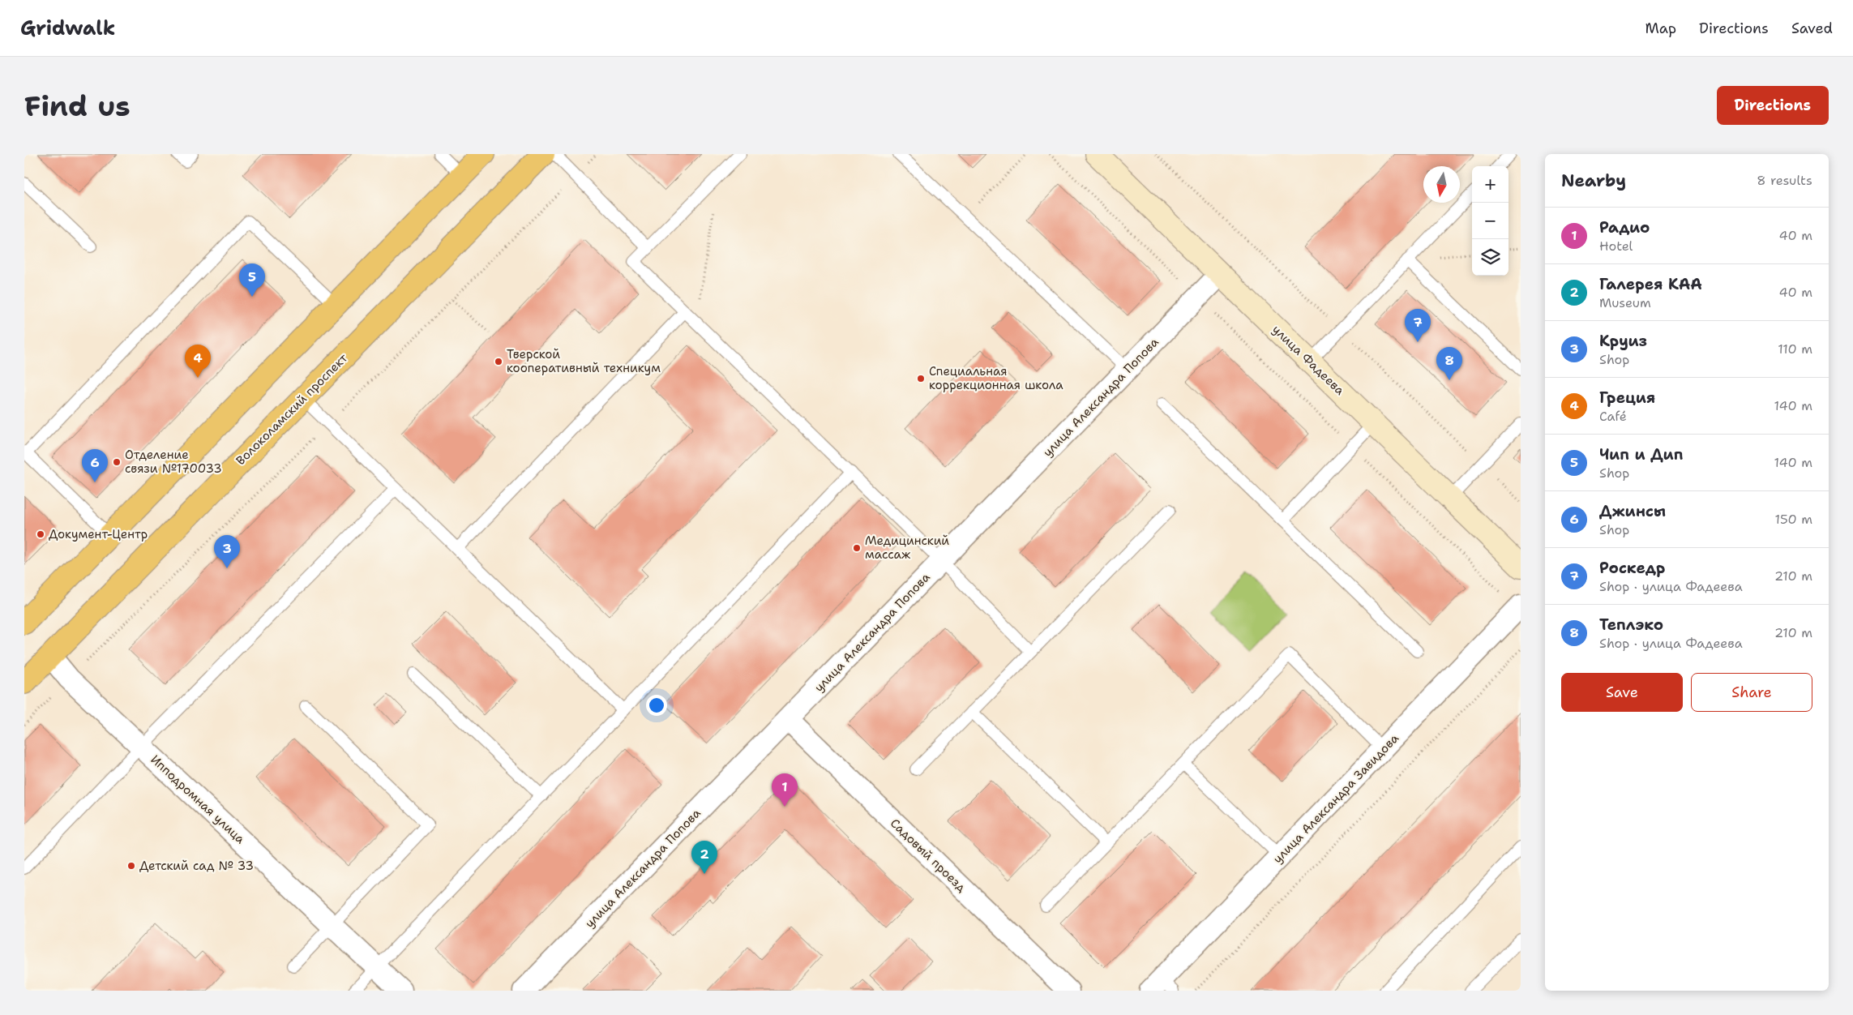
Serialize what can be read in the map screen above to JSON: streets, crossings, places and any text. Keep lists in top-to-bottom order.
{
  "streets": {
    "main road": ["Волоколамский проспект"],
    "street": [
      "улица Фадеева",
      "улица Александра Попова",
      "улица Александра Завидова",
      "Ипподромная улица",
      "Садовый проезд"
    ]
  },
  "crossings": [
    ["улица Фадеева", "улица Александра Попова"],
    ["улица Александра Попова", "Садовый проезд"],
    ["Волоколамский проспект", "Ипподромная улица"]
  ],
  "places": [
    "Тверской кооперативный техникум",
    "Специальная коррекционная школа",
    "Отделение связи №170033",
    "Документ-Центр",
    "Медицинский массаж",
    "Детский сад № 33"
  ],
  "north": "bottom",
  "page": {
    "header": "Gridwalk",
    "nav": ["Map", "Directions", "Saved"],
    "buttons": [
      "Directions",
      ["Save", "Share"]
    ],
    "title": "Find us",
    "heading": ["Nearby", "8 results"],
    "map_buttons": ["+", "−"],
    "list": [
      {
        "mark": "1",
        "name": "Радио",
        "note": "Hotel",
        "value": "40 m"
      },
      {
        "mark": "2",
        "name": "Галерея КАА",
        "note": "Museum",
        "value": "40 m"
      },
      {
        "mark": "3",
        "name": "Круиз",
        "note": "Shop",
        "value": "110 m"
      },
      {
        "mark": "4",
        "name": "Греция",
        "note": "Café",
        "value": "140 m"
      },
      {
        "mark": "5",
        "name": "Чип и Дип",
        "note": "Shop",
        "value": "140 m"
      },
      {
        "mark": "6",
        "name": "Джинсы",
        "note": "Shop",
        "value": "150 m"
      },
      {
        "mark": "7",
        "name": "Роскедр",
        "note": "Shop · улица Фадеева",
        "value": "210 m"
      },
      {
        "mark": "8",
        "name": "Теплэко",
        "note": "Shop · улица Фадеева",
        "value": "210 m"
      }
    ],
    "pins": [
      "5",
      "7",
      "4",
      "8",
      "6",
      "3",
      "1",
      "2"
    ]
  }
}
